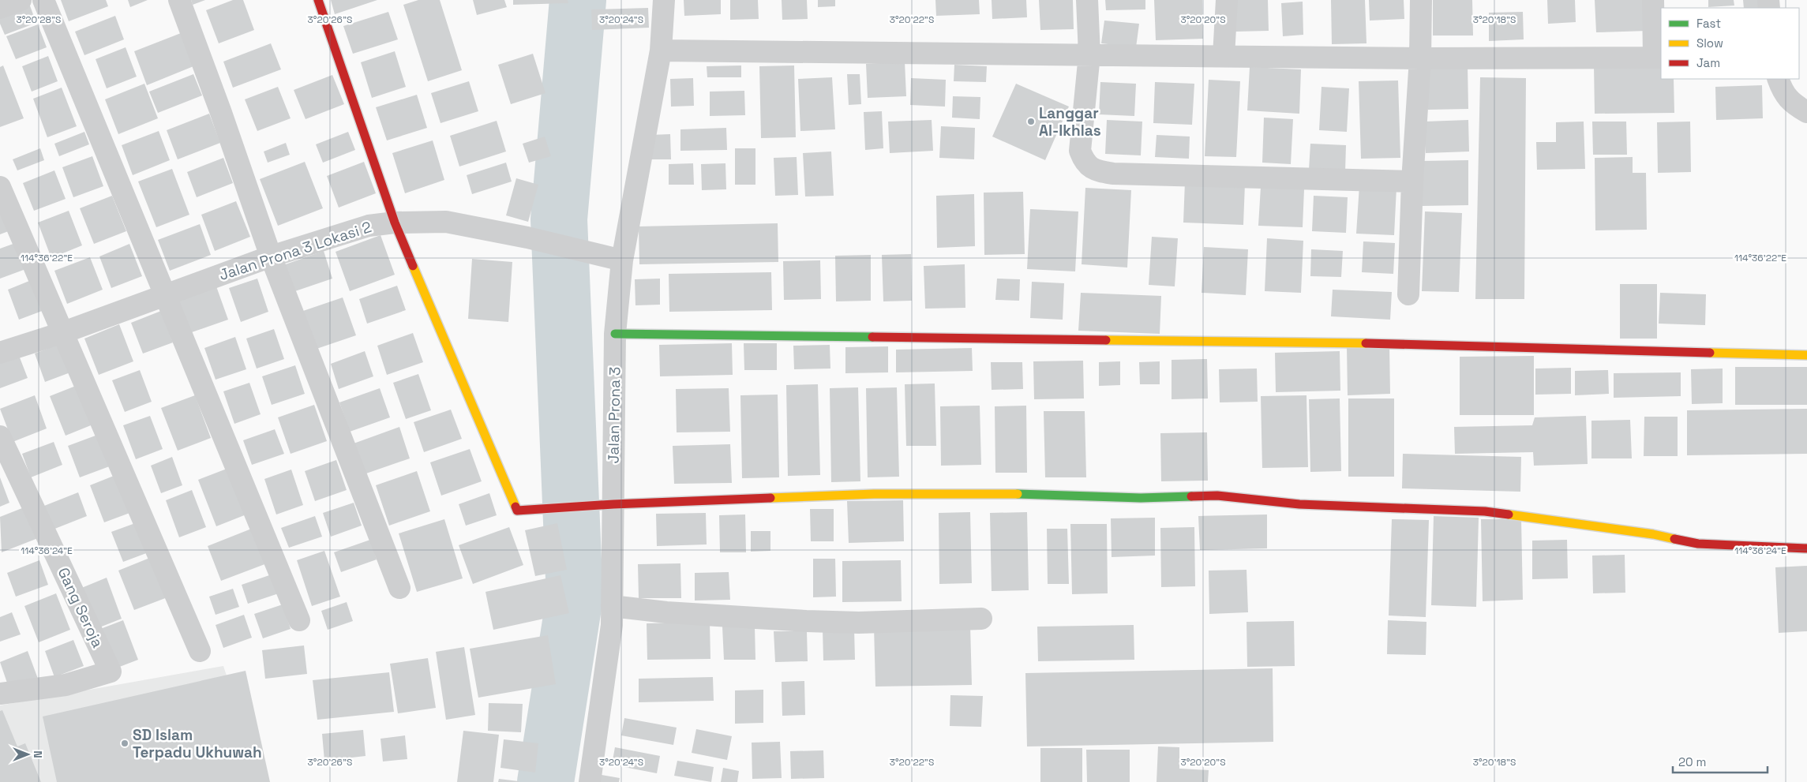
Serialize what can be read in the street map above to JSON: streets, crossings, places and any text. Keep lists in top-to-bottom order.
{
  "streets": {
    "street": ["Jalan Prona 3 Lokasi 2", "Jalan Prona 3", "Gang Seroja"]
  },
  "crossings": [
    ["Jalan Prona 3 Lokasi 2", "Jalan Prona 3"]
  ],
  "places": ["Langgar Al-Ikhlas", "SD Islam Terpadu Ukhuwah"],
  "legend": ["Fast", "Slow", "Jam"],
  "scale_bar": "20 m",
  "north": "right",
  "coordinates": [
    "3°20'28\"S",
    "3°20'26\"S",
    "3°20'24\"S",
    "3°20'22\"S",
    "3°20'20\"S",
    "3°20'18\"S",
    "114°36'22\"E",
    "114°36'24\"E"
  ]
}
